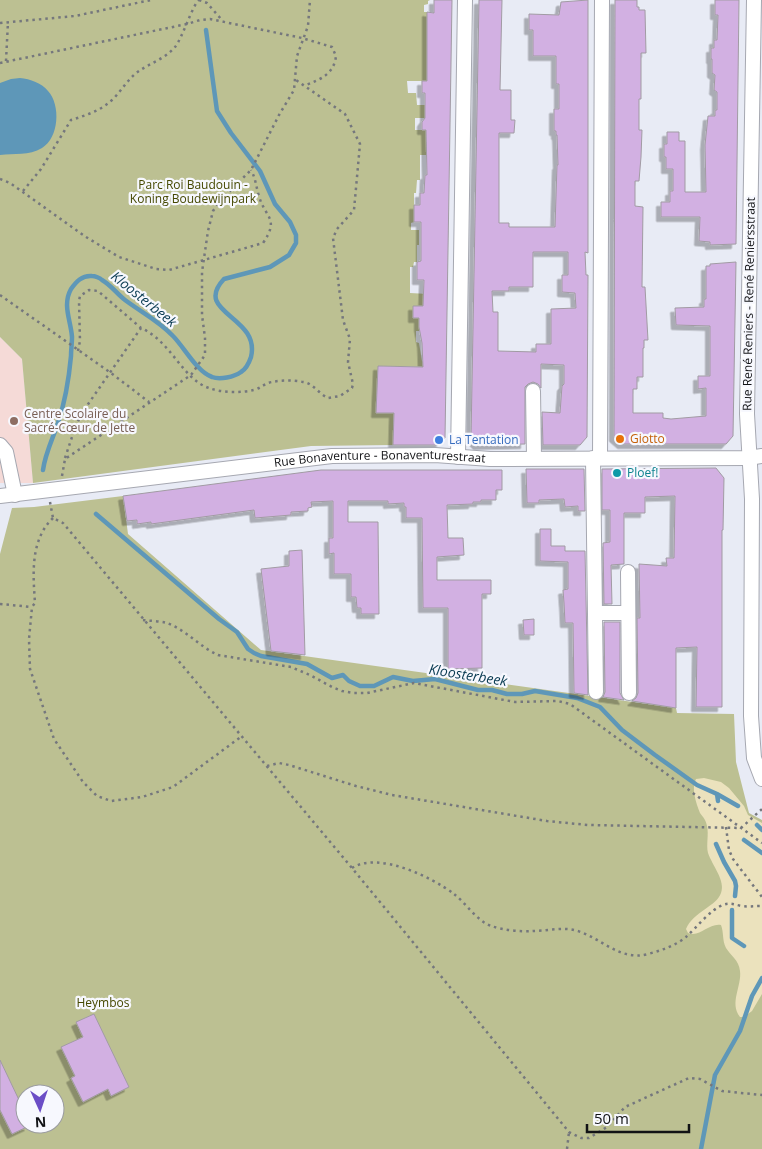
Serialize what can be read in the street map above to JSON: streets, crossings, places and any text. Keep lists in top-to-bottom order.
{
  "streets": {
    "street": ["Rue René Reniers - René Reniersstraat", "Rue Bonaventure - Bonaventurestraat"]
  },
  "crossings": [
    ["Rue René Reniers - René Reniersstraat", "Rue Bonaventure - Bonaventurestraat"]
  ],
  "water": ["Kloosterbeek"],
  "parks": ["Parc Roi Baudouin - Koning Boudewijnpark", "Heymbos"],
  "places": [
    "Centre Scolaire du Sacré-Cœur de Jette",
    "Giotto",
    "La Tentation",
    "Ploef!"
  ],
  "scale_bar": "50 m",
  "north": "bottom"
}
